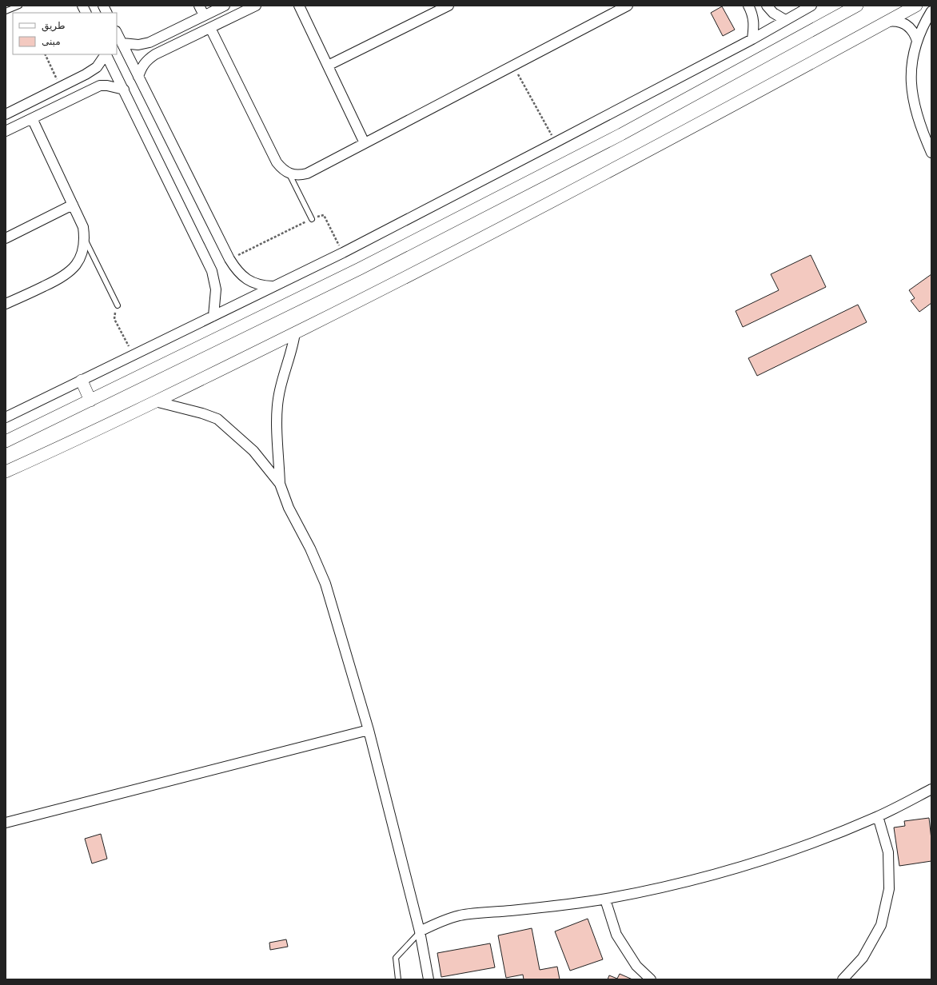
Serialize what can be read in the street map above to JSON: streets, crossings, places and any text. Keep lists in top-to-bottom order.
{
  "legend": ["طريق", "مبنى"]
}
